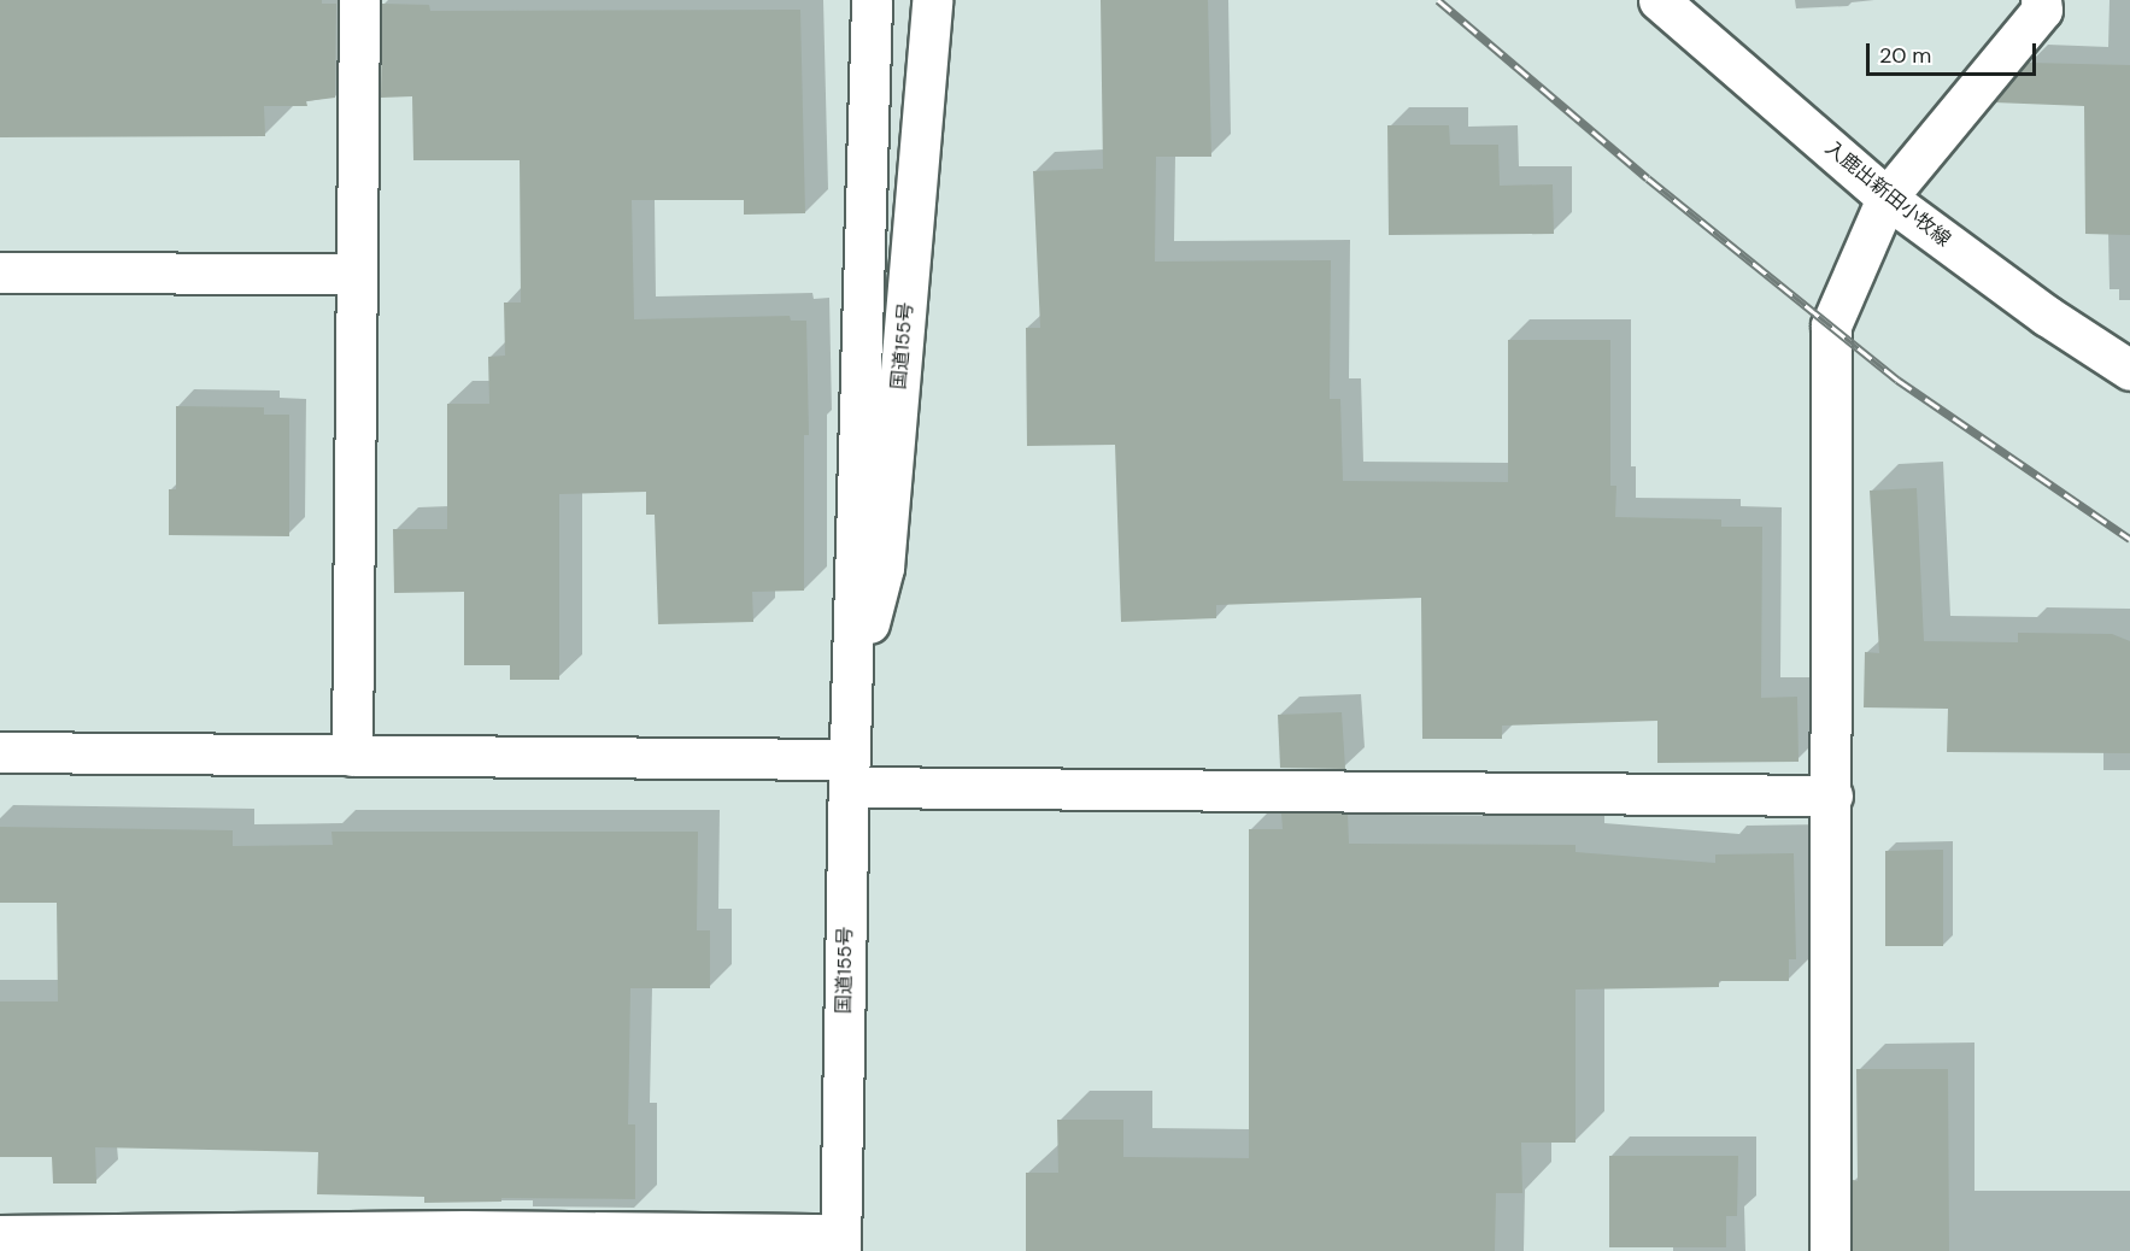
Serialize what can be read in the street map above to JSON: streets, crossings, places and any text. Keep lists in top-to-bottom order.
{
  "streets": {
    "main road": ["入鹿出新田小牧線", "国道155号"]
  },
  "scale_bar": "20 m"
}
